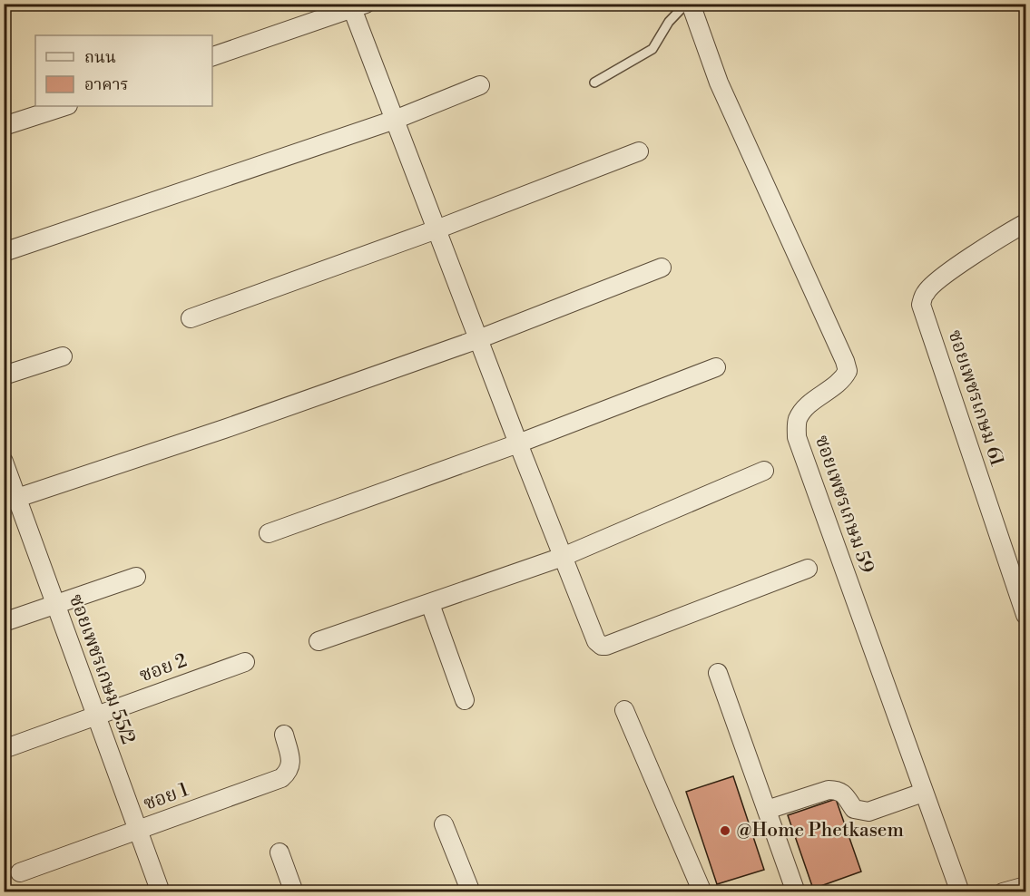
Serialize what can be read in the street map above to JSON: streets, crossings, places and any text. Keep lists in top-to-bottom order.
{
  "streets": {
    "street": [
      "ซอยเพชรเกษม 61",
      "ซอยเพชรเกษม 59",
      "ซอย 2",
      "ซอยเพชรเกษม 55/2",
      "ซอย 1"
    ]
  },
  "crossings": [
    ["ซอย 2", "ซอยเพชรเกษม 55/2"],
    ["ซอยเพชรเกษม 55/2", "ซอย 1"]
  ],
  "places": ["@Home Phetkasem"],
  "legend": ["ถนน", "อาคาร"]
}
